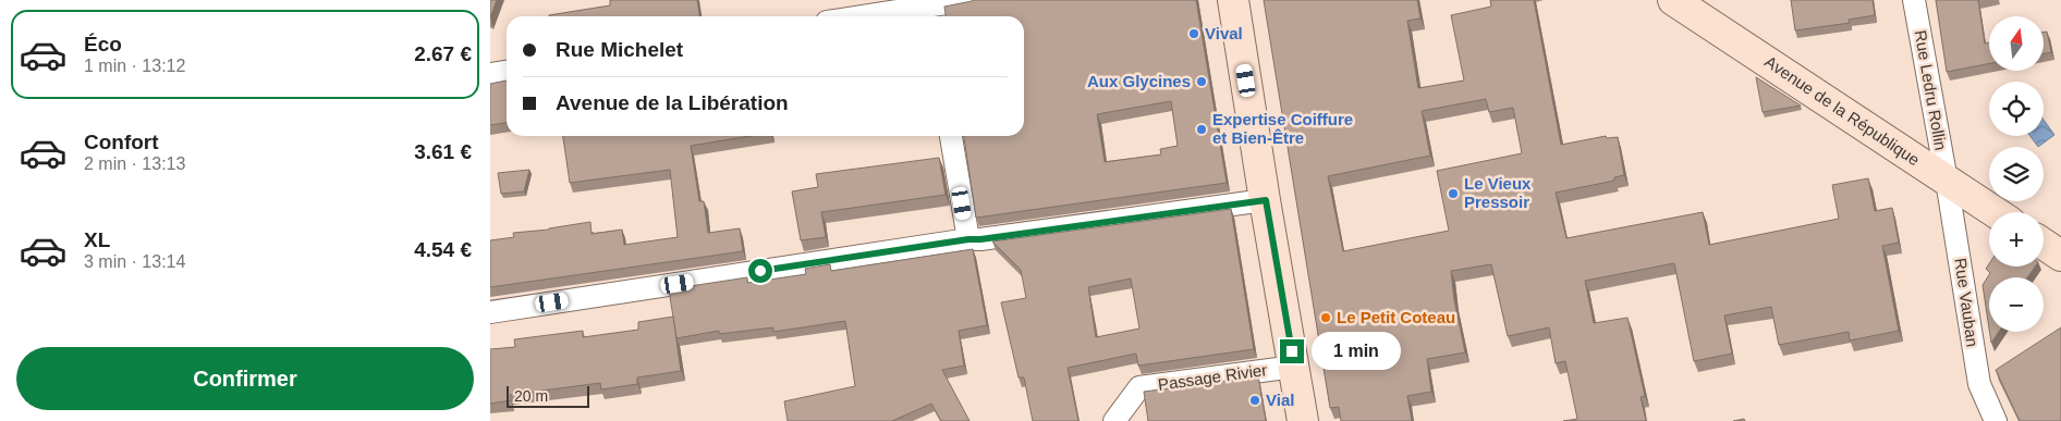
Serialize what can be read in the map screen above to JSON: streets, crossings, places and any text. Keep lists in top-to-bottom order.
{
  "streets": {
    "street": [
      "Rue Ledru Rollin",
      "Avenue de la République",
      "Rue Vauban",
      "Passage Rivier"
    ]
  },
  "crossings": [
    ["Rue Ledru Rollin", "Avenue de la République"],
    ["Rue Ledru Rollin", "Rue Vauban"],
    ["Avenue de la République", "Rue Vauban"]
  ],
  "places": [
    "Vival",
    "Aux Glycines",
    "Expertise Coiffure et Bien-Être",
    "Le Vieux Pressoir",
    "Le Petit Coteau",
    "Vial"
  ],
  "scale_bar": "20 m",
  "north": "top",
  "page": {
    "list": [
      {
        "name": "Éco",
        "note": "1 min · 13:12",
        "value": "2.67 €"
      },
      {
        "name": "Confort",
        "note": "2 min · 13:13",
        "value": "3.61 €"
      },
      {
        "name": "XL",
        "note": "3 min · 13:14",
        "value": "4.54 €"
      }
    ],
    "map_buttons": ["+", "−"],
    "banner": ["Rue Michelet", "Avenue de la Libération"],
    "bubble": "1 min",
    "buttons": "Confirmer",
    "scale": "20 m"
  }
}
